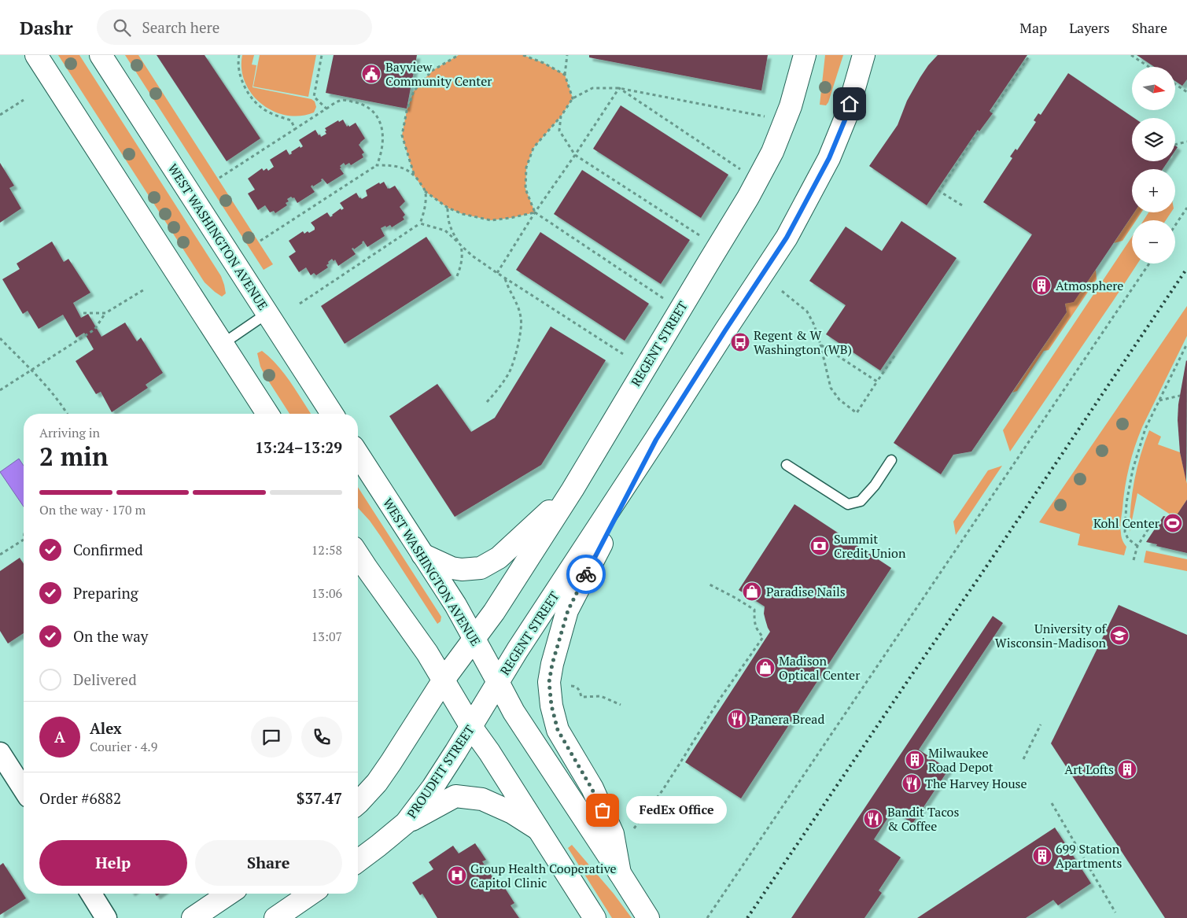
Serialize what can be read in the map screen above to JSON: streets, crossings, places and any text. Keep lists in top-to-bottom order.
{
  "streets": {
    "main road": ["WEST WASHINGTON AVENUE", "REGENT STREET", "PROUDFIT STREET"]
  },
  "crossings": [
    ["WEST WASHINGTON AVENUE", "REGENT STREET"],
    ["WEST WASHINGTON AVENUE", "PROUDFIT STREET"],
    ["REGENT STREET", "PROUDFIT STREET"]
  ],
  "places": {
    "public building": ["Bayview Community Center"],
    "building": [
      "Atmosphere",
      "Milwaukee Road Depot",
      "Art Lofts",
      "699 Station Apartments"
    ],
    "bus stop": ["Regent & W Washington (WB)"],
    "sports": ["Kohl Center"],
    "bank": ["Summit Credit Union"],
    "shop": ["Paradise Nails", "Madison Optical Center"],
    "school or university": ["University of Wisconsin-Madison"],
    "restaurant": ["Panera Bread", "The Harvey House", "Bandit Tacos & Coffee"],
    "other": ["FedEx Office"],
    "hospital": ["Group Health Cooperative Capitol Clinic"]
  },
  "north": "right",
  "page": {
    "header": "Dashr",
    "search": "Search here",
    "nav": ["Map", "Layers", "Share"],
    "map_buttons": ["+", "−"],
    "heading": ["2 min", "Arriving in", "13:24–13:29"],
    "panel": [
      "Alex",
      "Courier · 4.9",
      "Order #6882",
      "$37.47"
    ],
    "bar": "On the way · 170 m",
    "list": [
      ["Confirmed", "12:58"],
      ["Preparing", "13:06"],
      ["On the way", "13:07"],
      "Delivered"
    ],
    "round": "A",
    "bubble": "FedEx Office",
    "buttons": ["Help", "Share"]
  }
}
